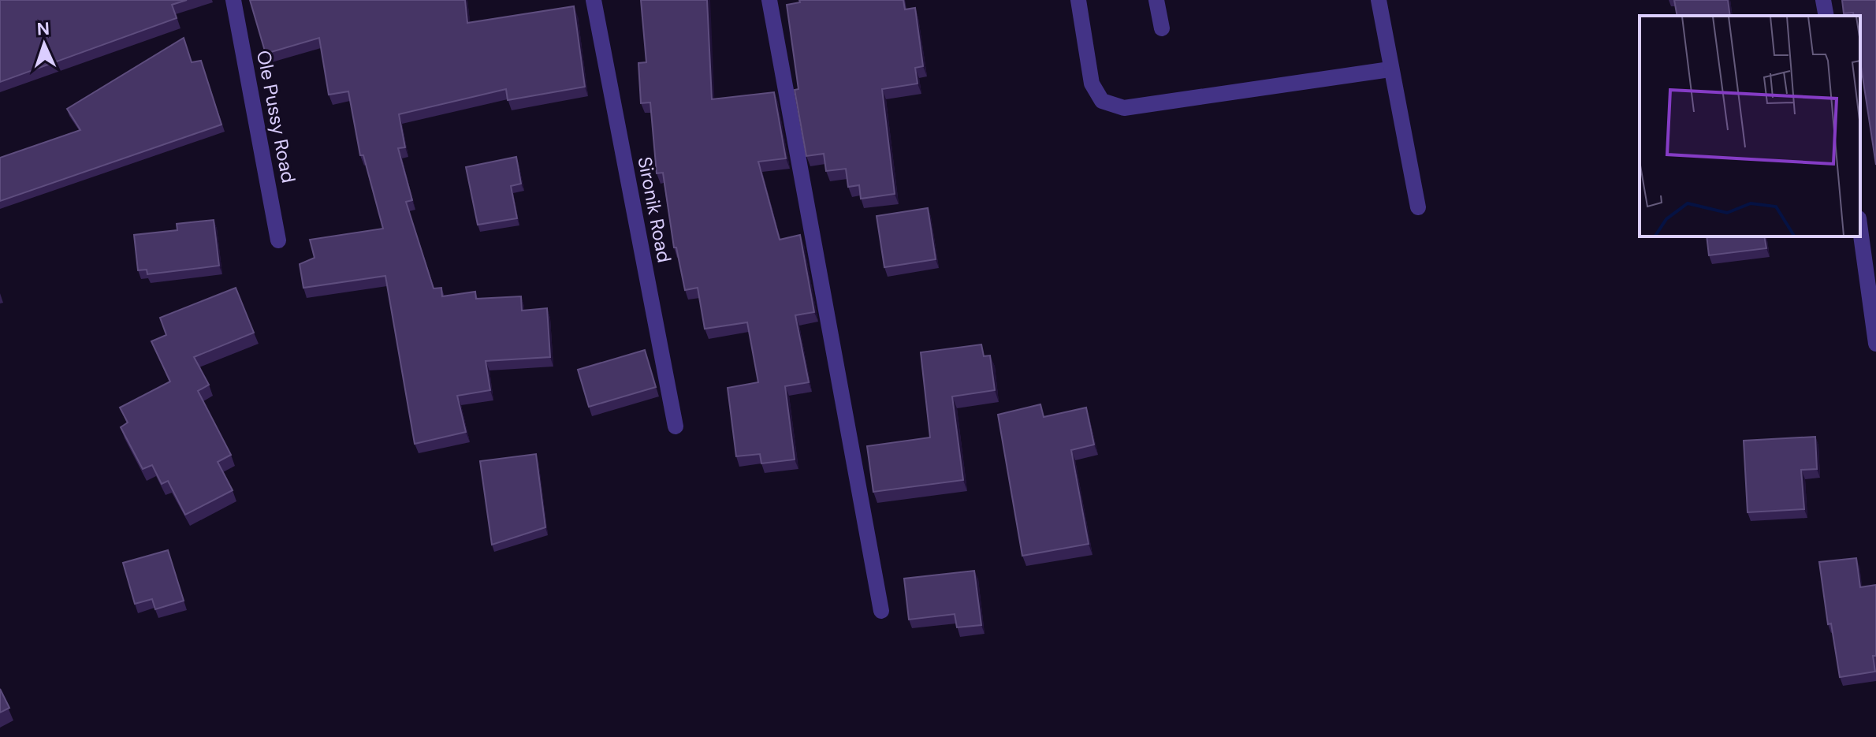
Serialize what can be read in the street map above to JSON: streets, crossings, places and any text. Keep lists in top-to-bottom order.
{
  "streets": {
    "street": ["Ole Pussy Road", "Sironik Road"]
  },
  "north": "top"
}
